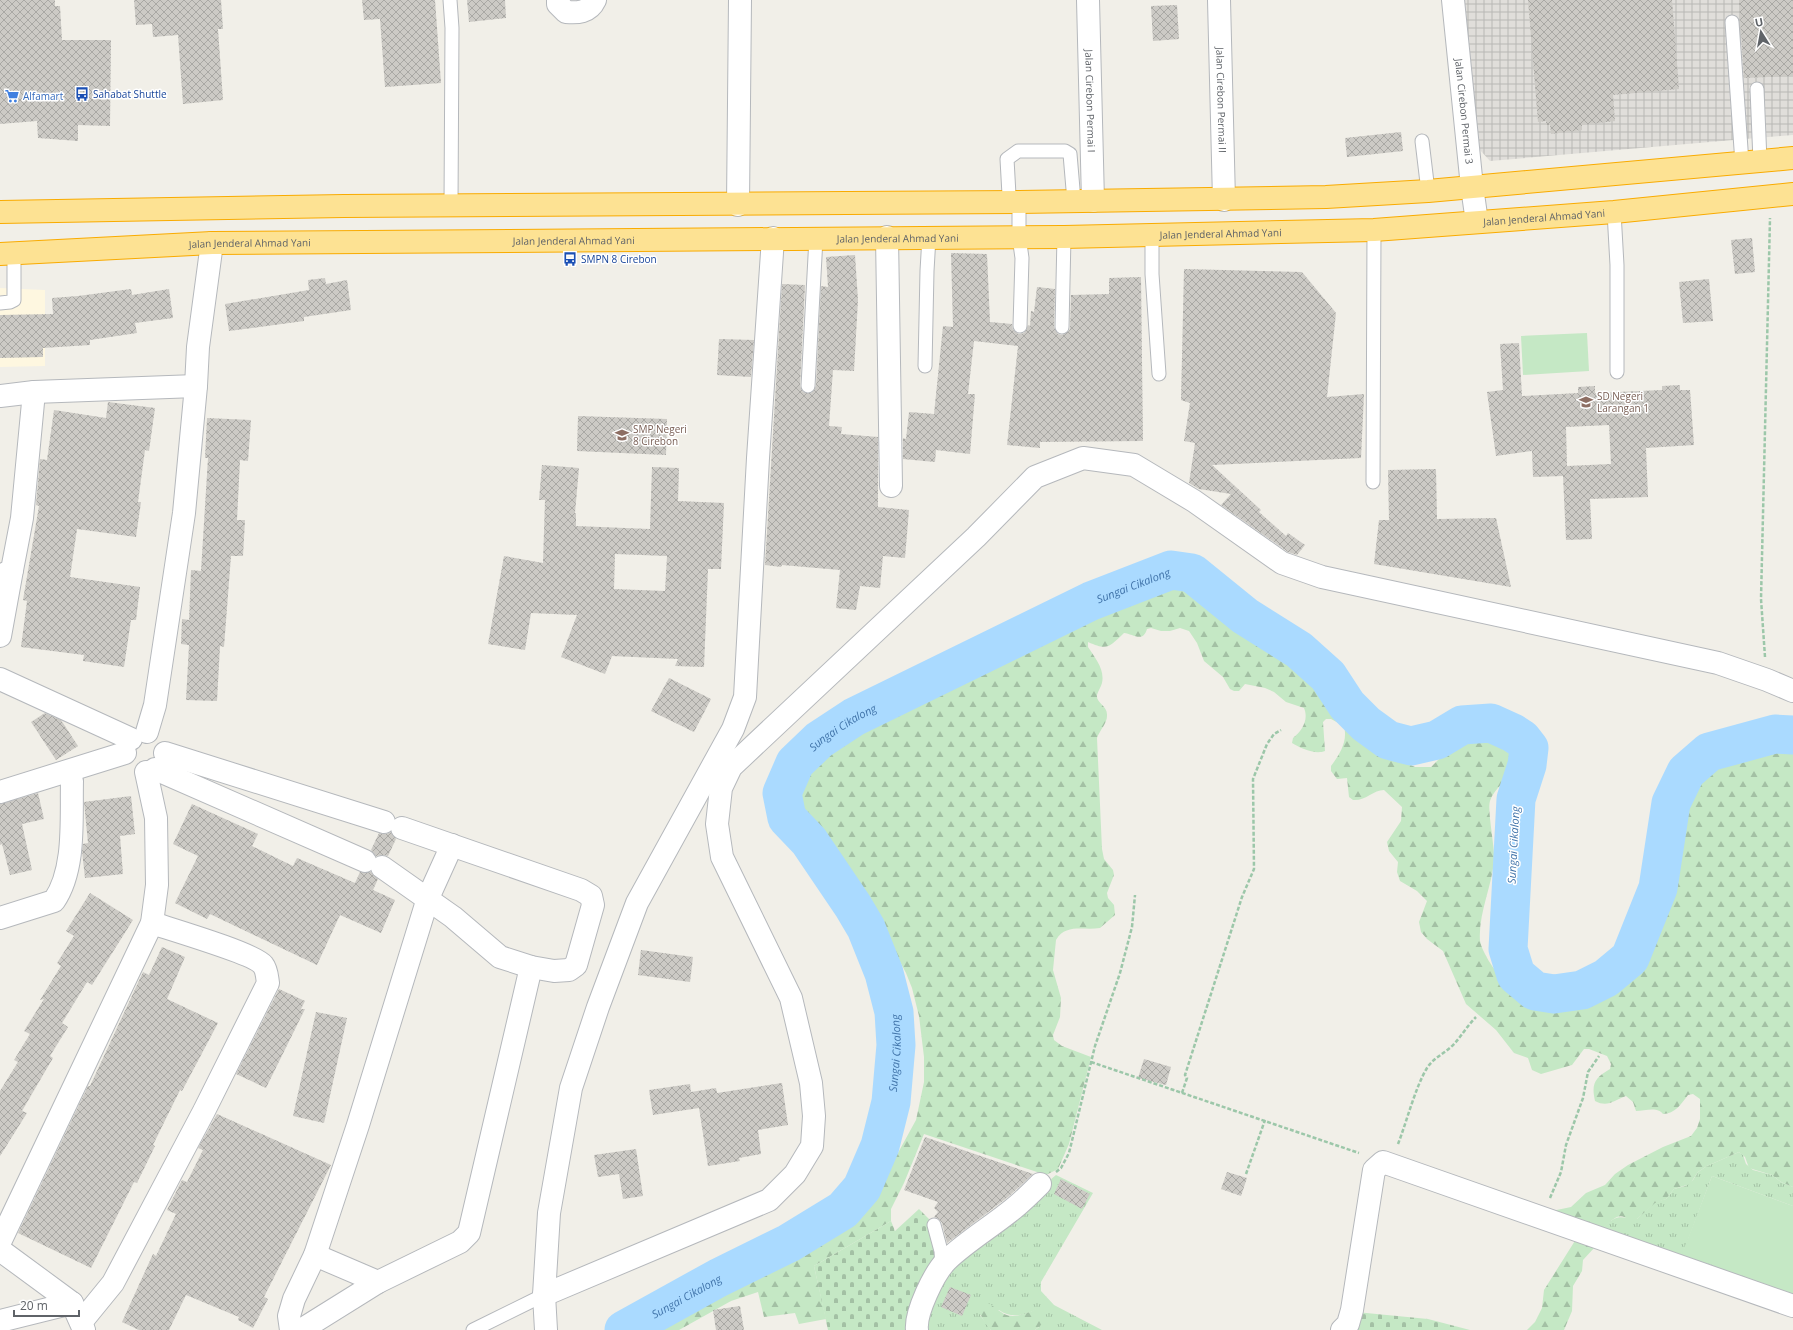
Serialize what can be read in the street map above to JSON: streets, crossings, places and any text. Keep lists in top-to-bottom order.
{
  "streets": {
    "highway": ["Jalan Jenderal Ahmad Yani"],
    "street": ["Jalan Cirebon Permai II", "Jalan Cirebon Permai I", "Jalan Cirebon Permai 3"]
  },
  "crossings": [
    ["Jalan Cirebon Permai 3", "Jalan Jenderal Ahmad Yani"]
  ],
  "water": ["Sungai Cikalong"],
  "places": {
    "bus stop": ["Sahabat Shuttle", "SMPN 8 Cirebon"],
    "supermarket": ["Alfamart"],
    "school or university": ["SD Negeri Larangan 1", "SMP Negeri 8 Cirebon"]
  },
  "scale_bar": "20 m",
  "north": "top"
}
